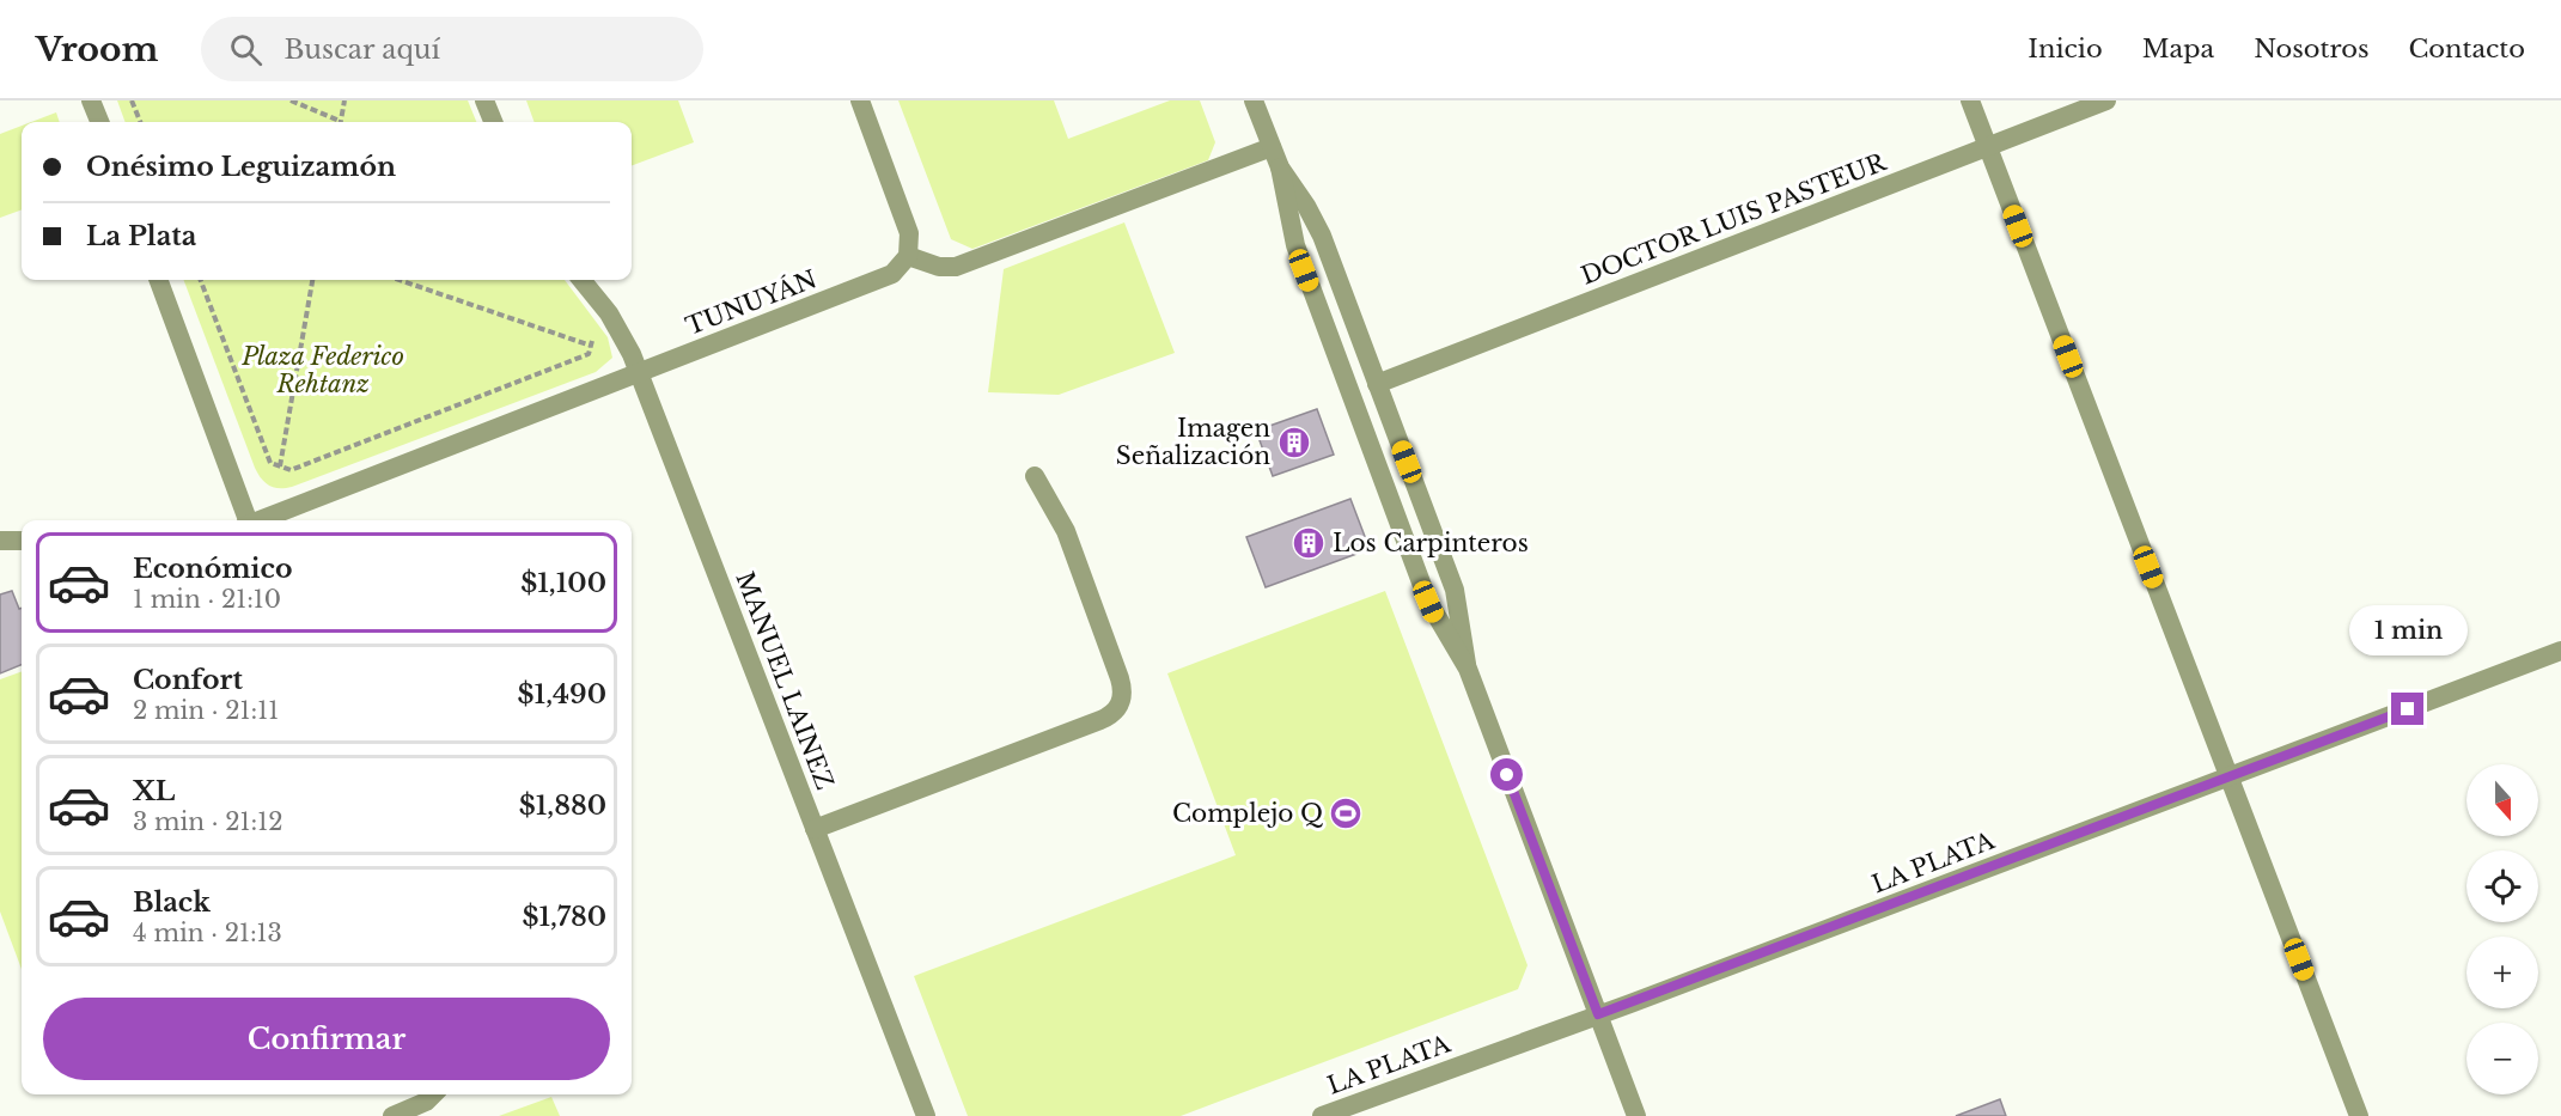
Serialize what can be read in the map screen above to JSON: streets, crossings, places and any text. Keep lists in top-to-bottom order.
{
  "streets": {
    "street": [
      "DOCTOR LUIS PASTEUR",
      "TUNUYÁN",
      "MANUEL LAINEZ",
      "LA PLATA"
    ]
  },
  "crossings": [
    ["TUNUYÁN", "MANUEL LAINEZ"]
  ],
  "parks": ["Plaza Federico Rehtanz"],
  "places": {
    "building": ["Imagen Señalización", "Los Carpinteros"],
    "sports": ["Complejo Q"]
  },
  "north": "bottom",
  "page": {
    "header": "Vroom",
    "search": "Buscar aquí",
    "nav": [
      "Inicio",
      "Mapa",
      "Nosotros",
      "Contacto"
    ],
    "banner": ["Onésimo Leguizamón", "La Plata"],
    "list": [
      {
        "name": "Económico",
        "note": "1 min · 21:10",
        "value": "$1,100"
      },
      {
        "name": "Confort",
        "note": "2 min · 21:11",
        "value": "$1,490"
      },
      {
        "name": "XL",
        "note": "3 min · 21:12",
        "value": "$1,880"
      },
      {
        "name": "Black",
        "note": "4 min · 21:13",
        "value": "$1,780"
      }
    ],
    "bubble": "1 min",
    "map_buttons": ["+", "−"],
    "buttons": "Confirmar"
  }
}
